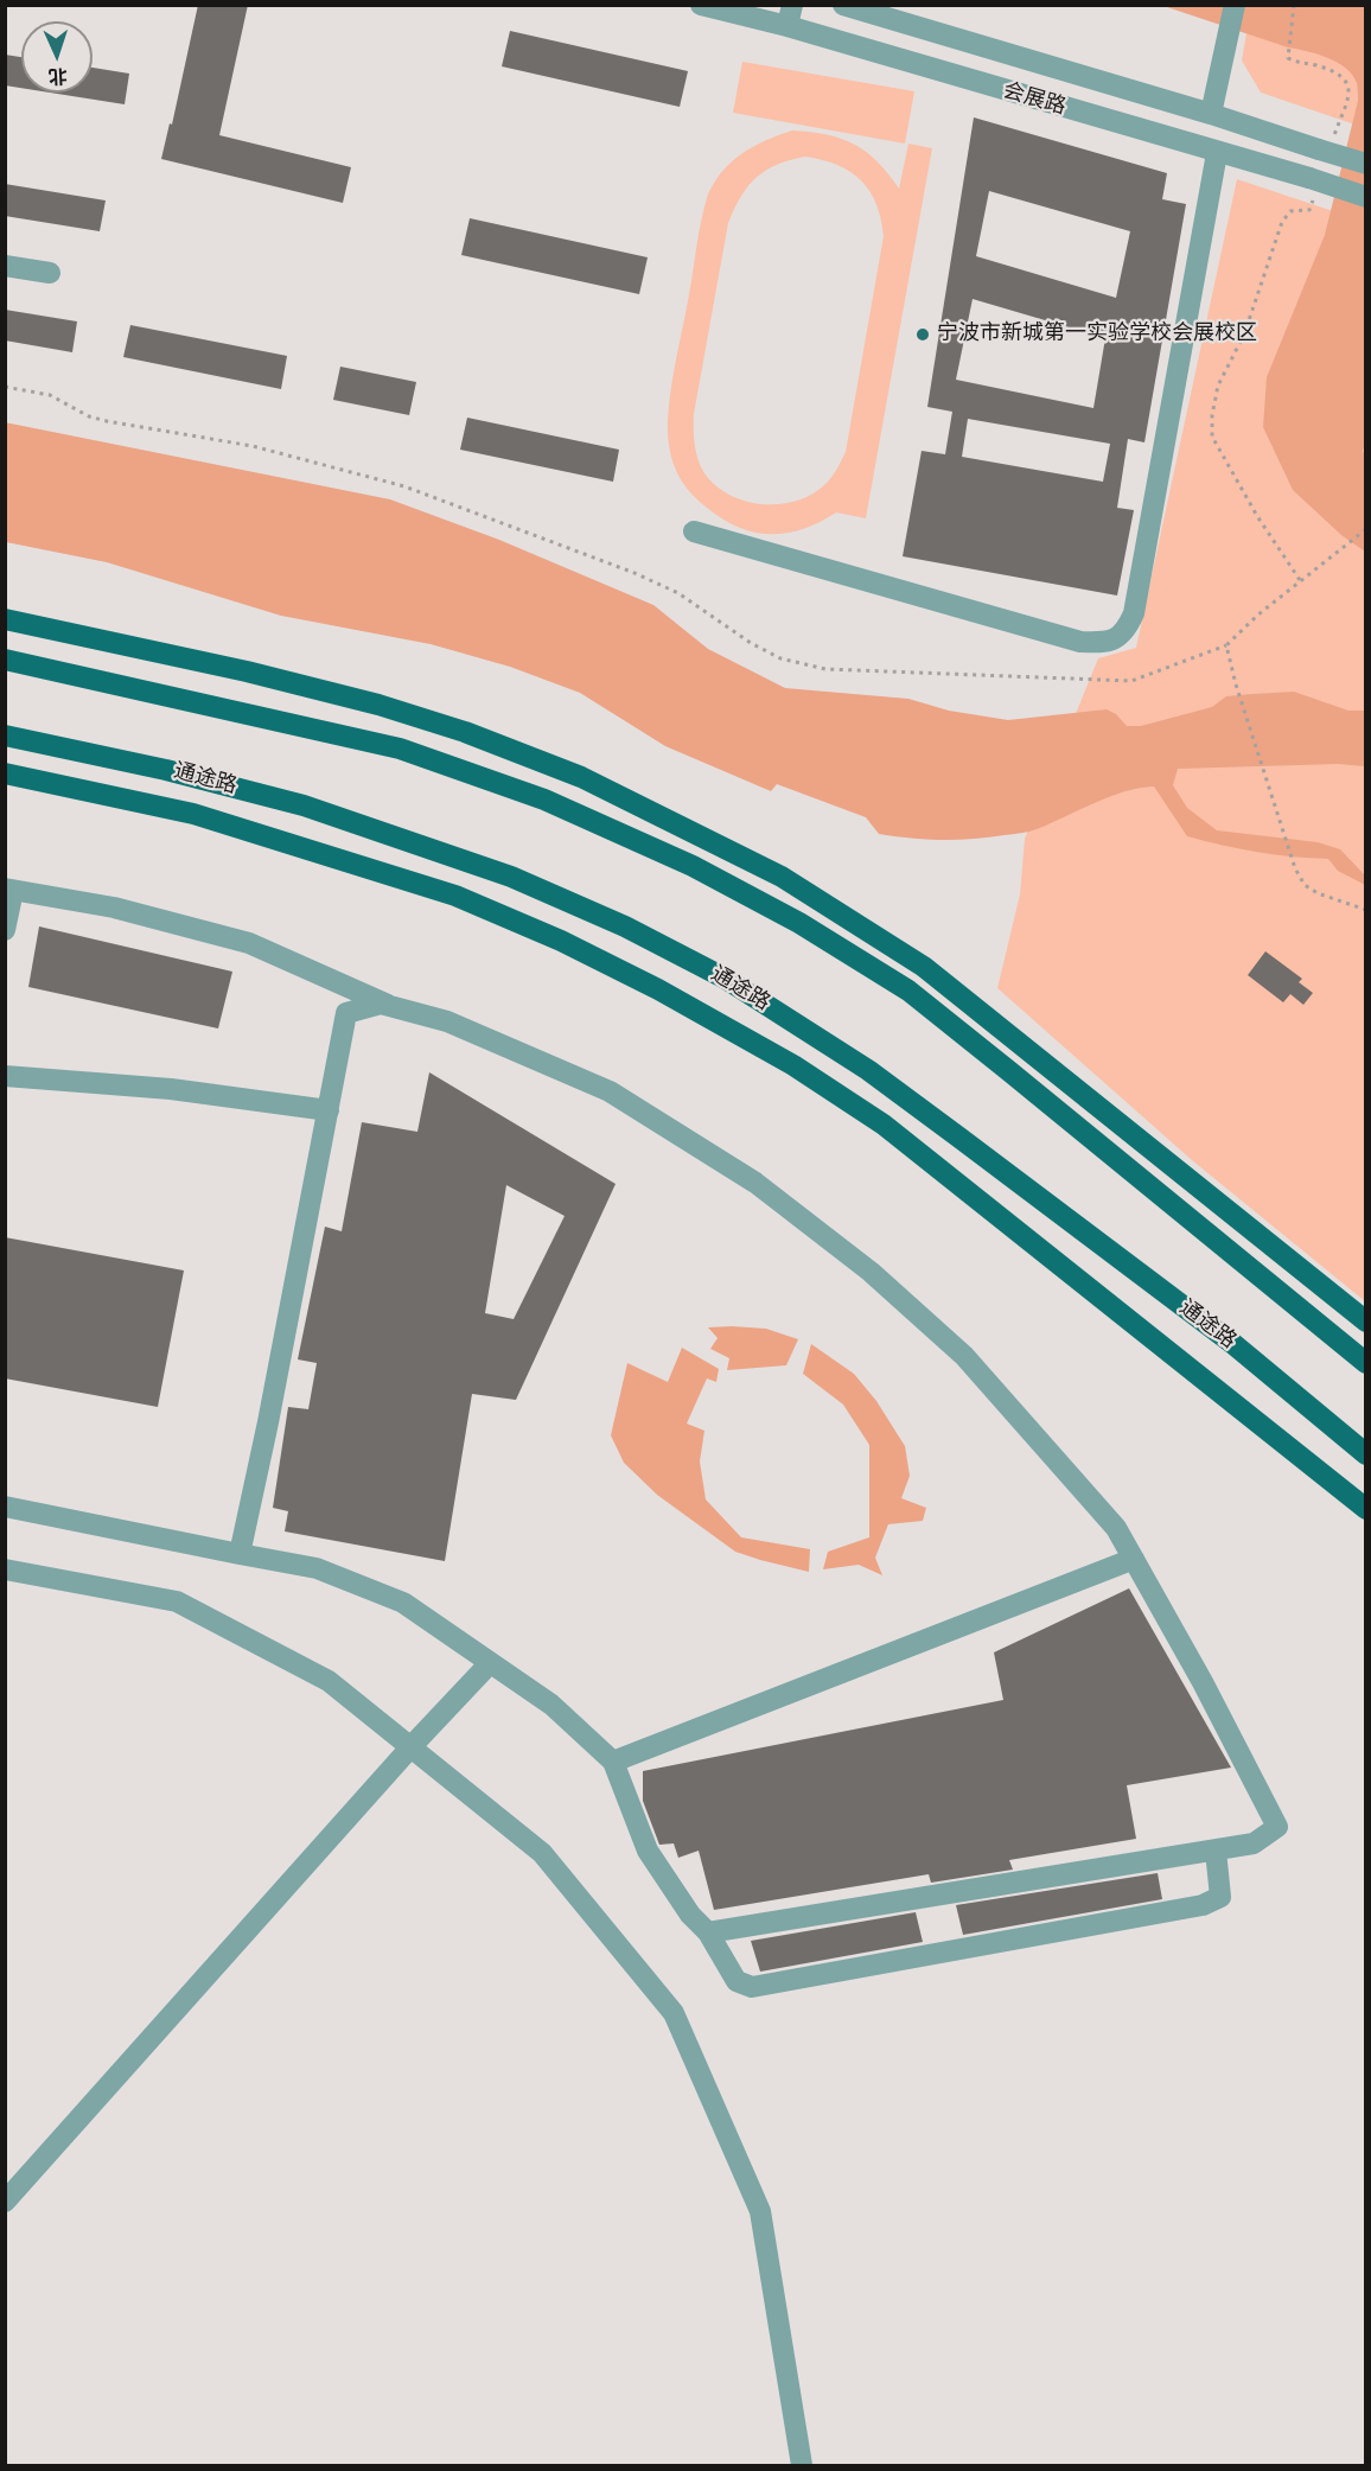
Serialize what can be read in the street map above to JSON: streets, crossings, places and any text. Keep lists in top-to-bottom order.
{
  "streets": {
    "main road": ["通途路"],
    "street": ["会展路"]
  },
  "places": ["宁波市新城第一实验学校会展校区"],
  "north": "bottom"
}
